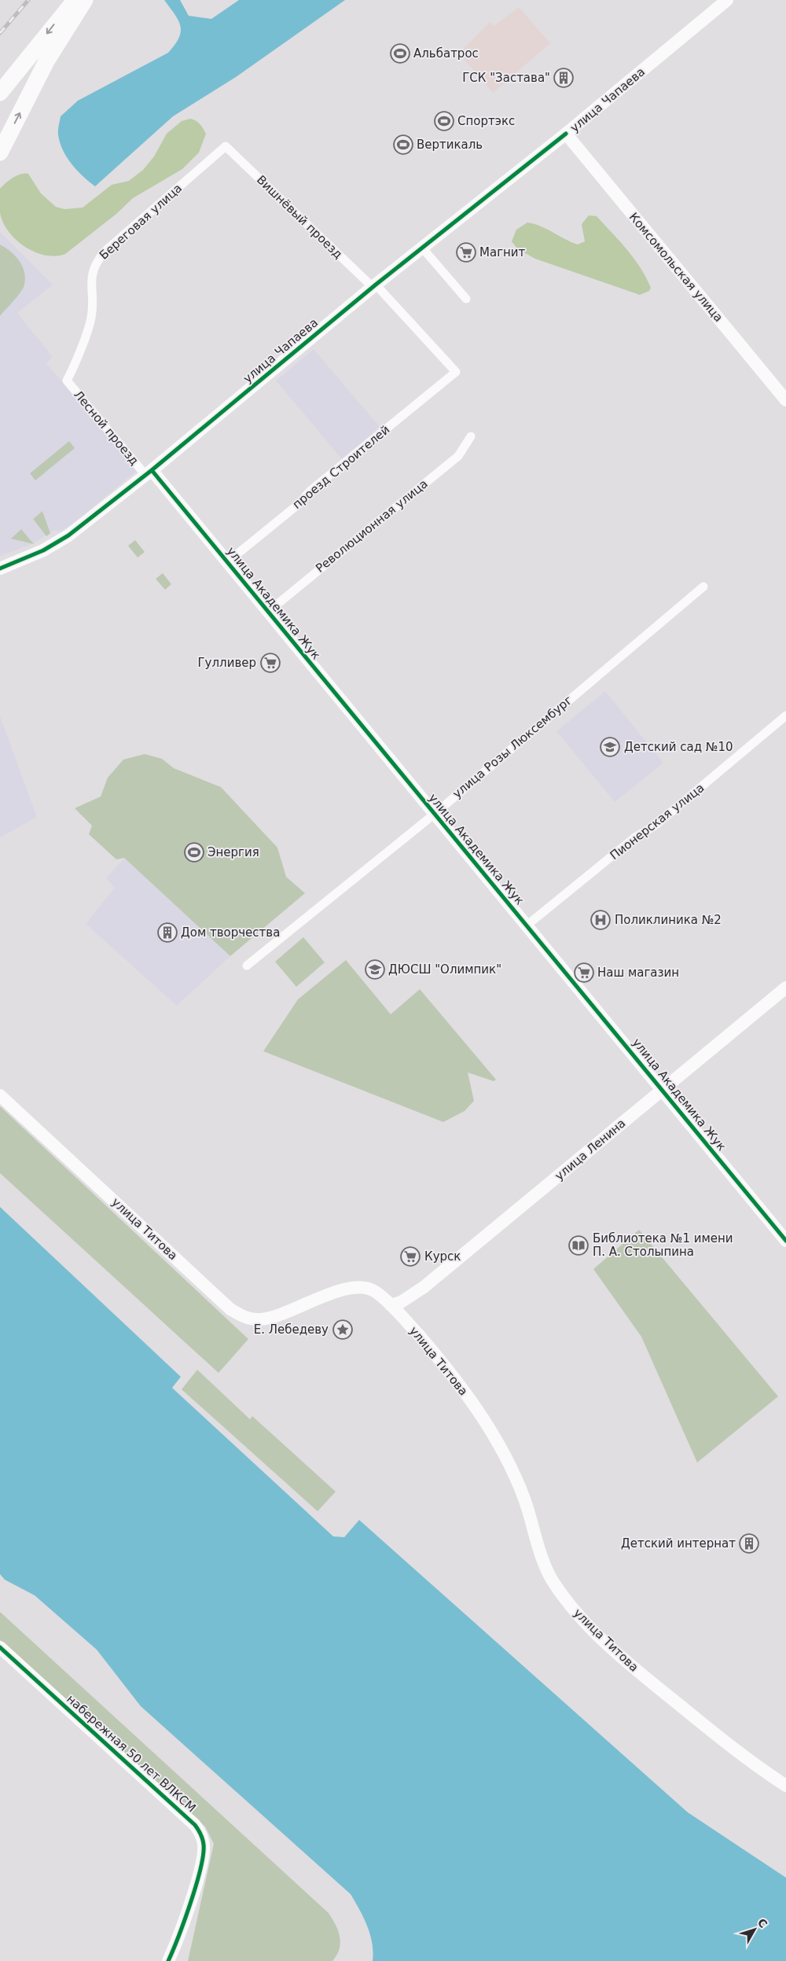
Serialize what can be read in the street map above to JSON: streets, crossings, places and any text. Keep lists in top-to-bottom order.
{
  "streets": {
    "main road": [
      "улица Чапаева",
      "Комсомольская улица",
      "улица Академика Жук",
      "улица Ленина",
      "улица Титова",
      "набережная 50 лет ВЛКСМ"
    ],
    "street": [
      "Вишнёвый проезд",
      "Береговая улица",
      "Лесной проезд",
      "проезд Строителей",
      "Революционная улица",
      "улица Розы Люксембург",
      "Пионерская улица"
    ]
  },
  "crossings": [
    ["улица Чапаева", "Вишнёвый проезд"],
    ["улица Чапаева", "Комсомольская улица"],
    ["улица Чапаева", "Лесной проезд"],
    ["улица Чапаева", "улица Академика Жук"],
    ["Вишнёвый проезд", "Береговая улица"],
    ["Вишнёвый проезд", "проезд Строителей"],
    ["Береговая улица", "Лесной проезд"],
    ["Лесной проезд", "улица Академика Жук"],
    ["проезд Строителей", "улица Академика Жук"],
    ["Революционная улица", "улица Академика Жук"],
    ["улица Академика Жук", "улица Розы Люксембург"],
    ["улица Академика Жук", "Пионерская улица"],
    ["улица Академика Жук", "улица Ленина"],
    ["улица Ленина", "улица Титова"]
  ],
  "places": {
    "sports": [
      "Альбатрос",
      "Спортэкс",
      "Вертикаль",
      "Энергия"
    ],
    "building": ["ГСК \"Застава\"", "Дом творчества", "Детский интернат"],
    "supermarket": [
      "Магнит",
      "Гулливер",
      "Наш магазин",
      "Курск"
    ],
    "school or university": ["Детский сад №10", "ДЮСШ \"Олимпик\""],
    "hospital": ["Поликлиника №2"],
    "library": ["Библиотека №1 имени П. А. Столыпина"],
    "place": ["Е. Лебедеву"]
  },
  "north": "top right"
}
